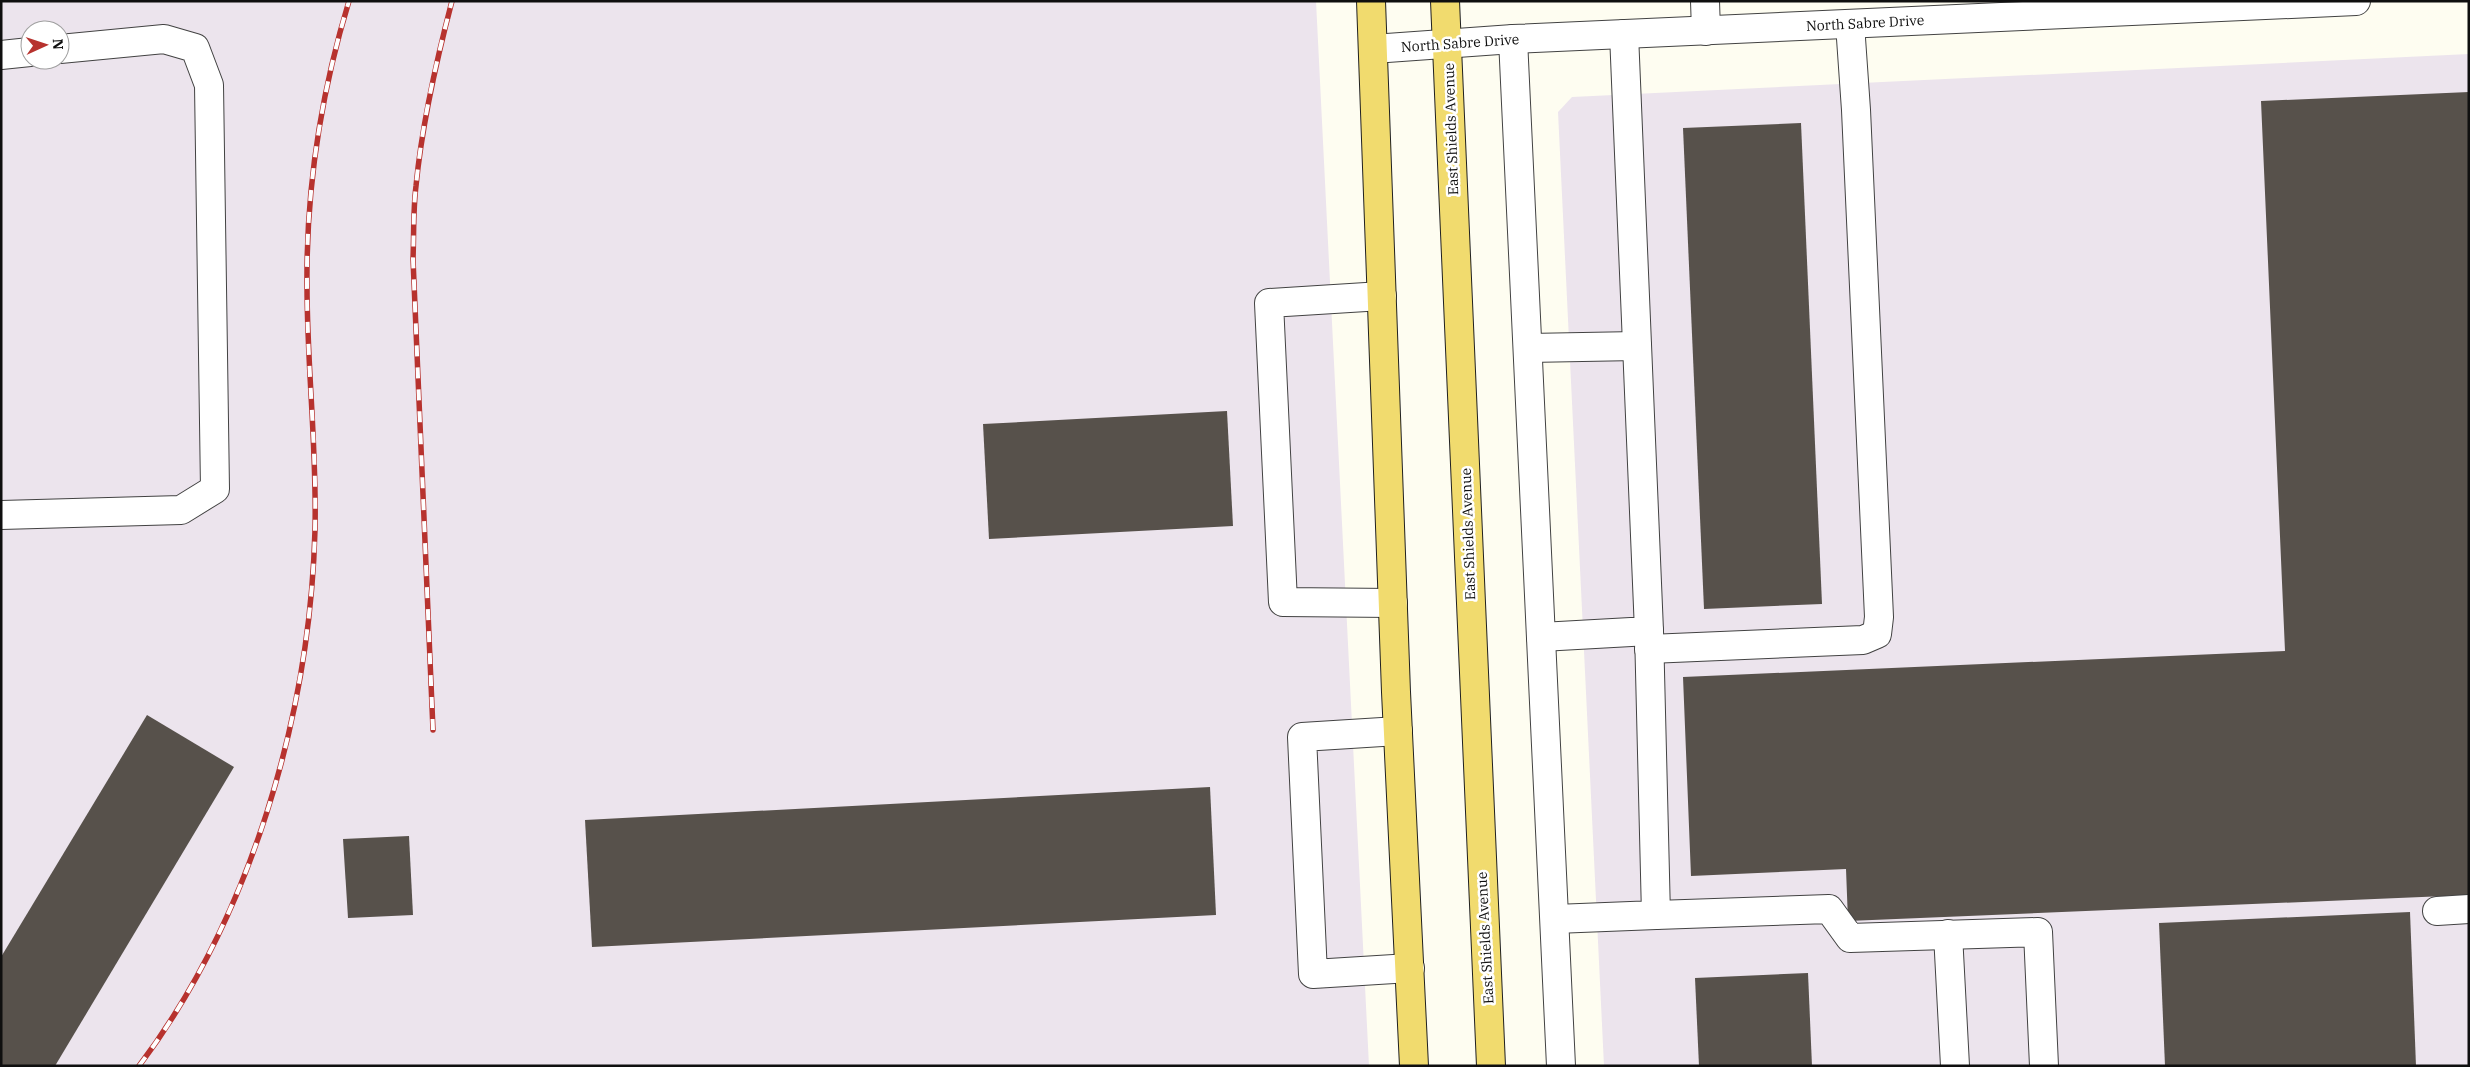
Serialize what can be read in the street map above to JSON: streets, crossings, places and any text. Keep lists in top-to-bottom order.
{
  "streets": {
    "main road": ["East Shields Avenue"],
    "street": ["North Sabre Drive"]
  },
  "crossings": [
    ["North Sabre Drive", "East Shields Avenue"]
  ],
  "north": "right"
}
